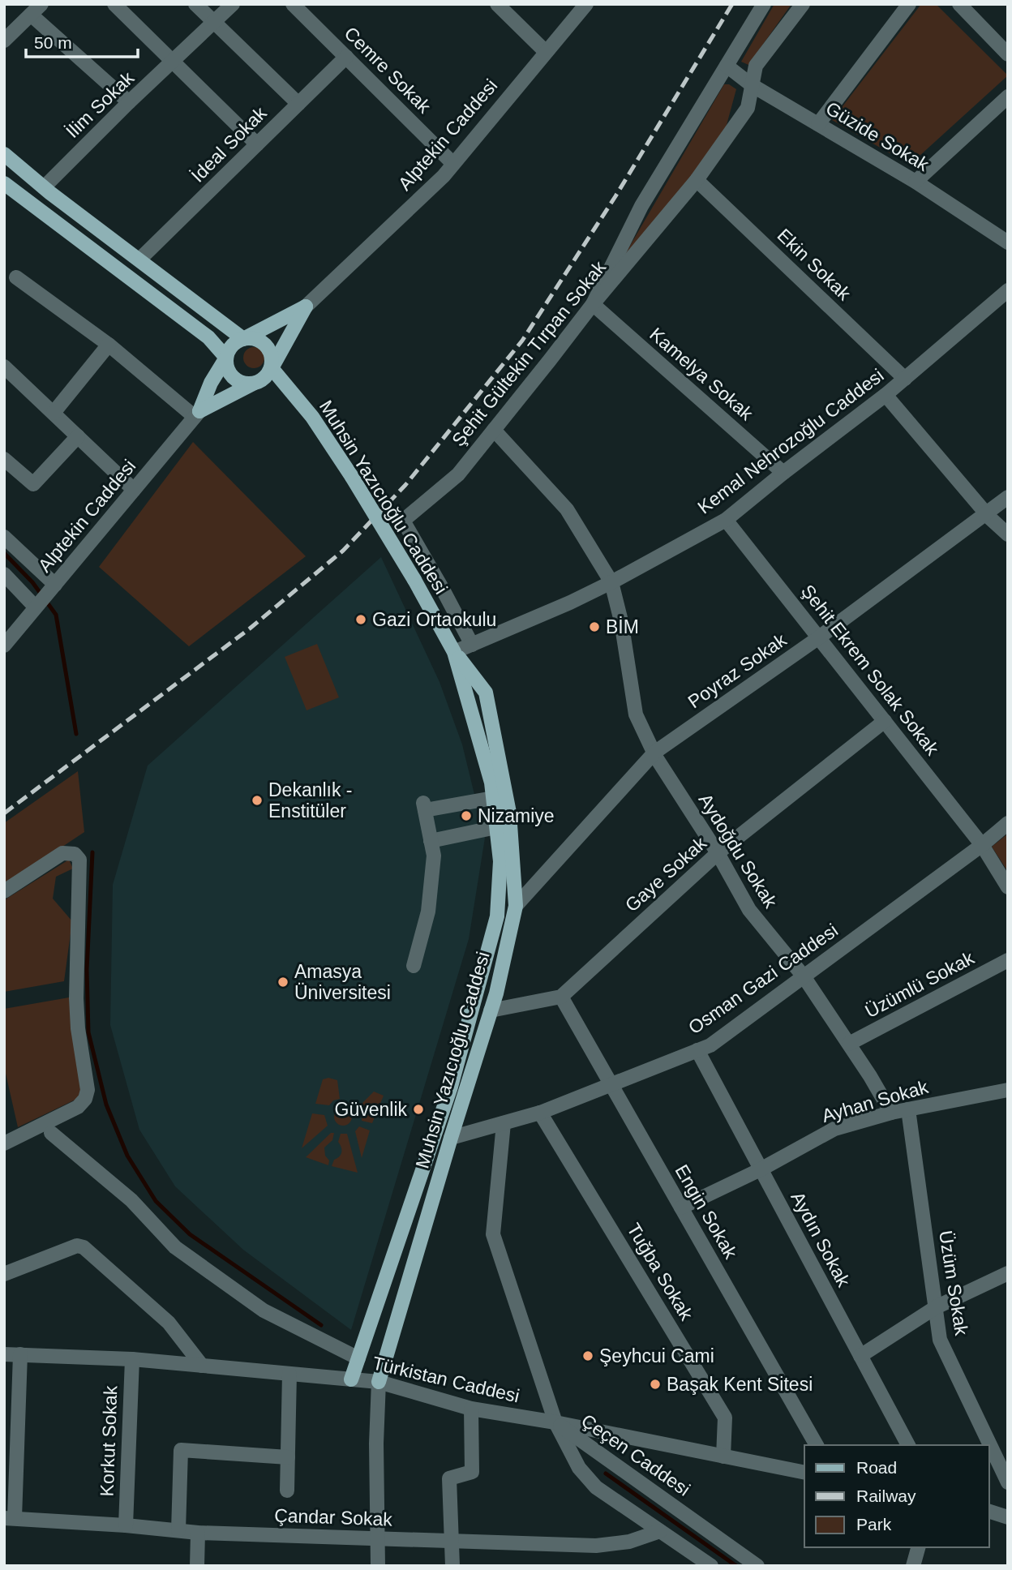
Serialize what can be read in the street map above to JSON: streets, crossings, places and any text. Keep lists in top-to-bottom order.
{
  "streets": {
    "main road": ["Muhsin Yazıcıoğlu Caddesi"],
    "street": [
      "Cemre Sokak",
      "İlim Sokak",
      "Alptekin Caddesi",
      "Güzide Sokak",
      "İdeal Sokak",
      "Ekin Sokak",
      "Şehit Gültekin Tırpan Sokak",
      "Kamelya Sokak",
      "Kemal Nehrozoğlu Caddesi",
      "Şehit Ekrem Solak Sokak",
      "Poyraz Sokak",
      "Aydoğdu Sokak",
      "Gaye Sokak",
      "Osman Gazi Caddesi",
      "Üzümlü Sokak",
      "Ayhan Sokak",
      "Engin Sokak",
      "Aydın Sokak",
      "Tuğba Sokak",
      "Üzüm Sokak",
      "Türkistan Caddesi",
      "Korkut Sokak",
      "Çeçen Caddesi",
      "Çandar Sokak"
    ]
  },
  "crossings": [
    ["Cemre Sokak", "Alptekin Caddesi"],
    ["Cemre Sokak", "İdeal Sokak"],
    ["Güzide Sokak", "Şehit Gültekin Tırpan Sokak"],
    ["Ekin Sokak", "Şehit Gültekin Tırpan Sokak"],
    ["Ekin Sokak", "Kemal Nehrozoğlu Caddesi"],
    ["Şehit Gültekin Tırpan Sokak", "Kamelya Sokak"],
    ["Şehit Gültekin Tırpan Sokak", "Kemal Nehrozoğlu Caddesi"],
    ["Şehit Gültekin Tırpan Sokak", "Aydoğdu Sokak"],
    ["Kamelya Sokak", "Kemal Nehrozoğlu Caddesi"],
    ["Kemal Nehrozoğlu Caddesi", "Muhsin Yazıcıoğlu Caddesi"],
    ["Kemal Nehrozoğlu Caddesi", "Şehit Ekrem Solak Sokak"],
    ["Kemal Nehrozoğlu Caddesi", "Aydoğdu Sokak"],
    ["Muhsin Yazıcıoğlu Caddesi", "Poyraz Sokak"],
    ["Muhsin Yazıcıoğlu Caddesi", "Osman Gazi Caddesi"],
    ["Muhsin Yazıcıoğlu Caddesi", "Türkistan Caddesi"],
    ["Şehit Ekrem Solak Sokak", "Poyraz Sokak"],
    ["Şehit Ekrem Solak Sokak", "Gaye Sokak"],
    ["Şehit Ekrem Solak Sokak", "Osman Gazi Caddesi"],
    ["Poyraz Sokak", "Aydoğdu Sokak"],
    ["Aydoğdu Sokak", "Gaye Sokak"],
    ["Aydoğdu Sokak", "Osman Gazi Caddesi"],
    ["Aydoğdu Sokak", "Üzümlü Sokak"],
    ["Aydoğdu Sokak", "Ayhan Sokak"],
    ["Gaye Sokak", "Engin Sokak"],
    ["Osman Gazi Caddesi", "Engin Sokak"],
    ["Osman Gazi Caddesi", "Aydın Sokak"],
    ["Osman Gazi Caddesi", "Tuğba Sokak"],
    ["Ayhan Sokak", "Engin Sokak"],
    ["Ayhan Sokak", "Aydın Sokak"],
    ["Ayhan Sokak", "Üzüm Sokak"],
    ["Tuğba Sokak", "Türkistan Caddesi"],
    ["Türkistan Caddesi", "Korkut Sokak"],
    ["Türkistan Caddesi", "Çeçen Caddesi"],
    ["Korkut Sokak", "Çandar Sokak"],
    ["Çeçen Caddesi", "Çandar Sokak"]
  ],
  "places": [
    "Gazi Ortaokulu",
    "BİM",
    "Dekanlık - Enstitüler",
    "Nizamiye",
    "Amasya Üniversitesi",
    "Güvenlik",
    "Şeyhcui Cami",
    "Başak Kent Sitesi"
  ],
  "legend": ["Road", "Railway", "Park"],
  "scale_bar": "50 m"
}
